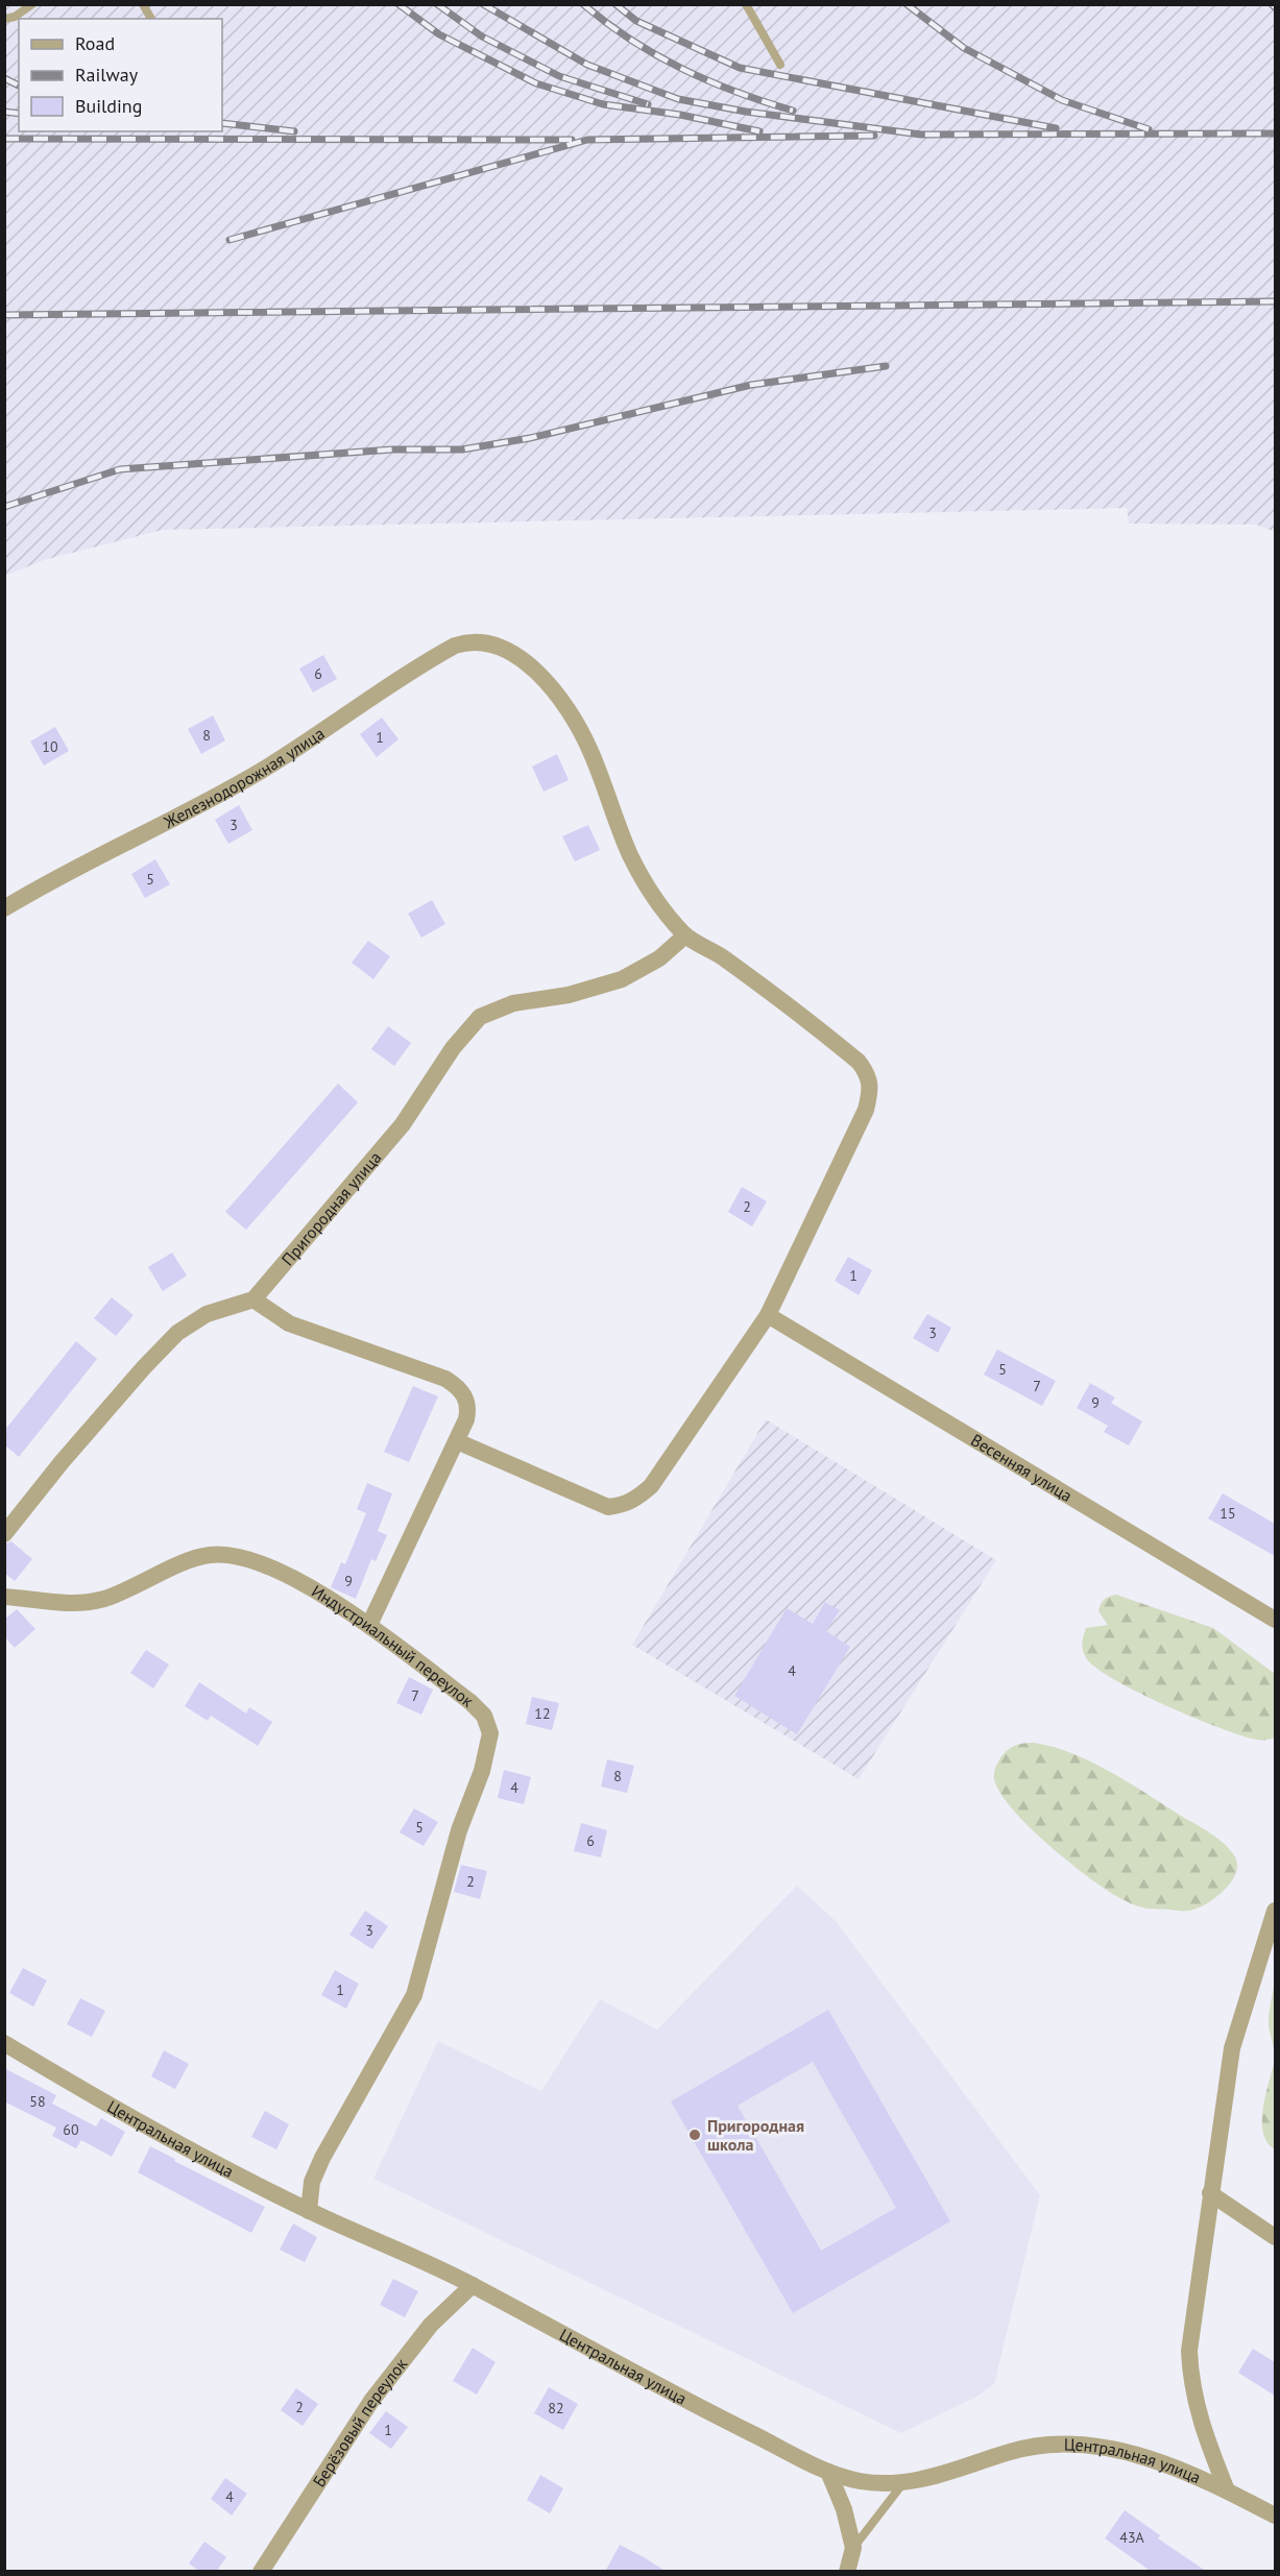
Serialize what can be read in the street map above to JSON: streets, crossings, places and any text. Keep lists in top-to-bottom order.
{
  "streets": {
    "street": [
      "Железнодорожная улица",
      "Пригородная улица",
      "Весенняя улица",
      "Индустриальный переулок",
      "Центральная улица",
      "Берёзовый переулок"
    ]
  },
  "crossings": [
    ["Железнодорожная улица", "Пригородная улица"],
    ["Индустриальный переулок", "Центральная улица"],
    ["Центральная улица", "Берёзовый переулок"]
  ],
  "places": ["Пригородная школа"],
  "house_numbers": [
    "6",
    "8",
    "1",
    "10",
    "3",
    "5",
    "2",
    "1",
    "3",
    "5",
    "7",
    "9",
    "15",
    "9",
    "4",
    "7",
    "12",
    "8",
    "4",
    "5",
    "6",
    "2",
    "3",
    "1",
    "58",
    "60",
    "2",
    "82",
    "1",
    "4",
    "43А"
  ],
  "legend": ["Road", "Railway", "Building"]
}
